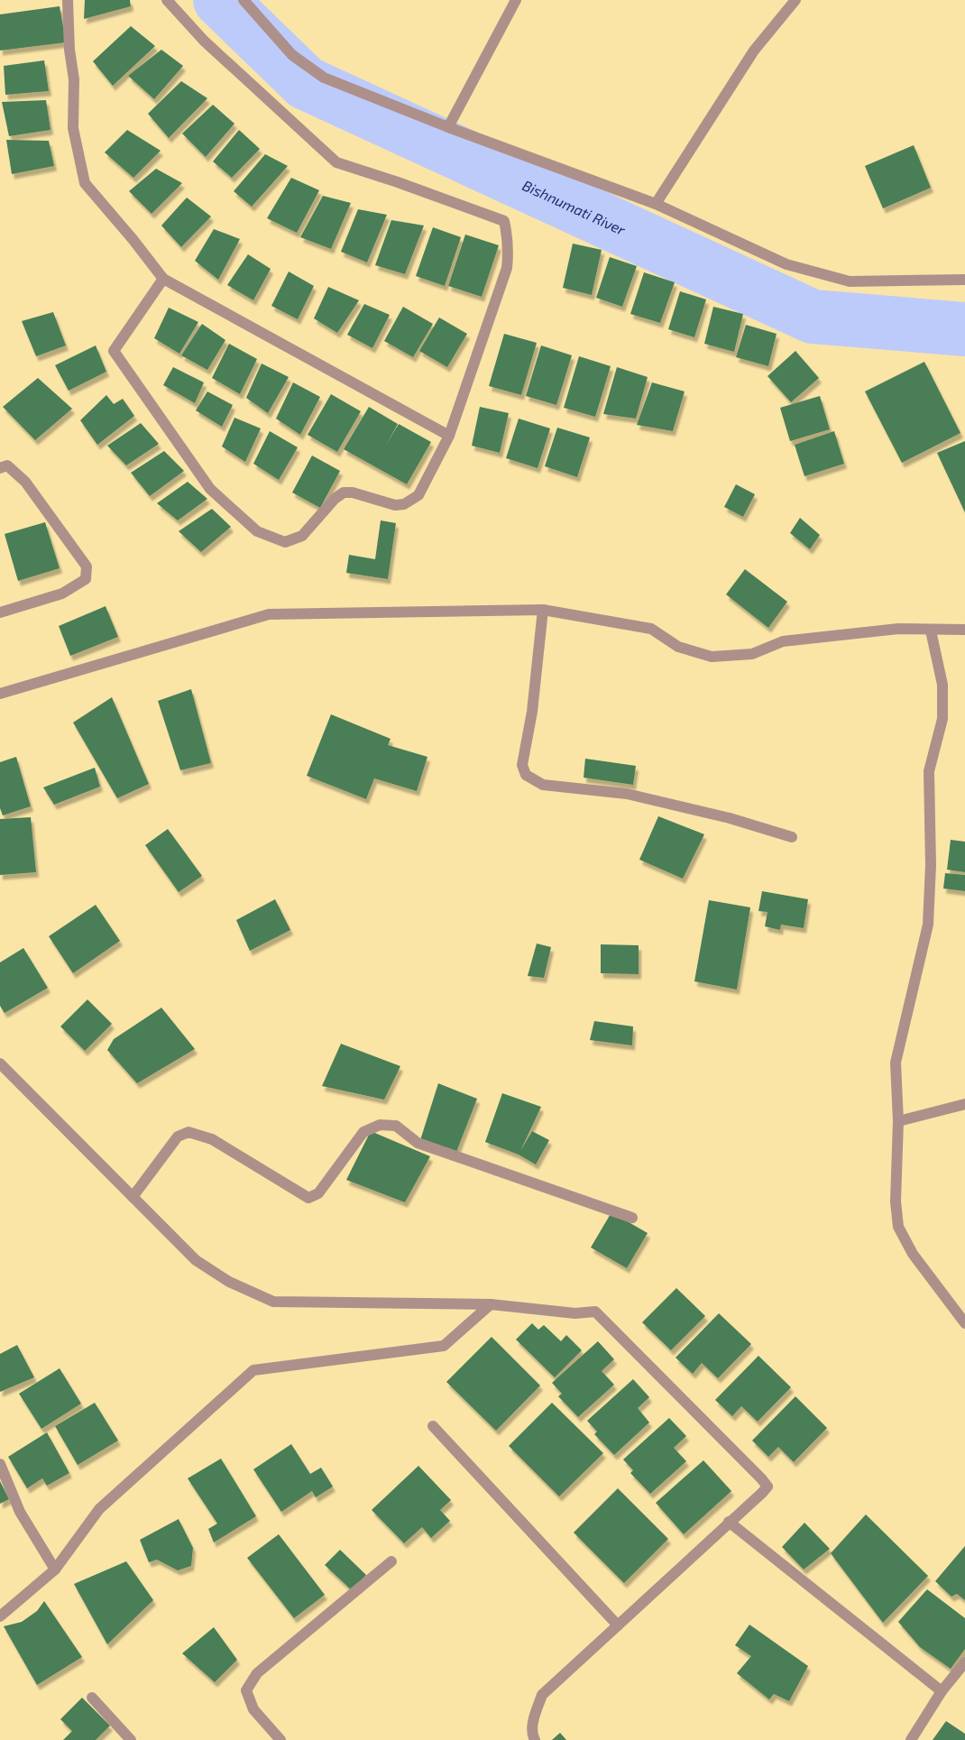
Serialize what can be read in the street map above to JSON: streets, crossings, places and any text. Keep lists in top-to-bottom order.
{
  "water": ["Bishnumati River"]
}
